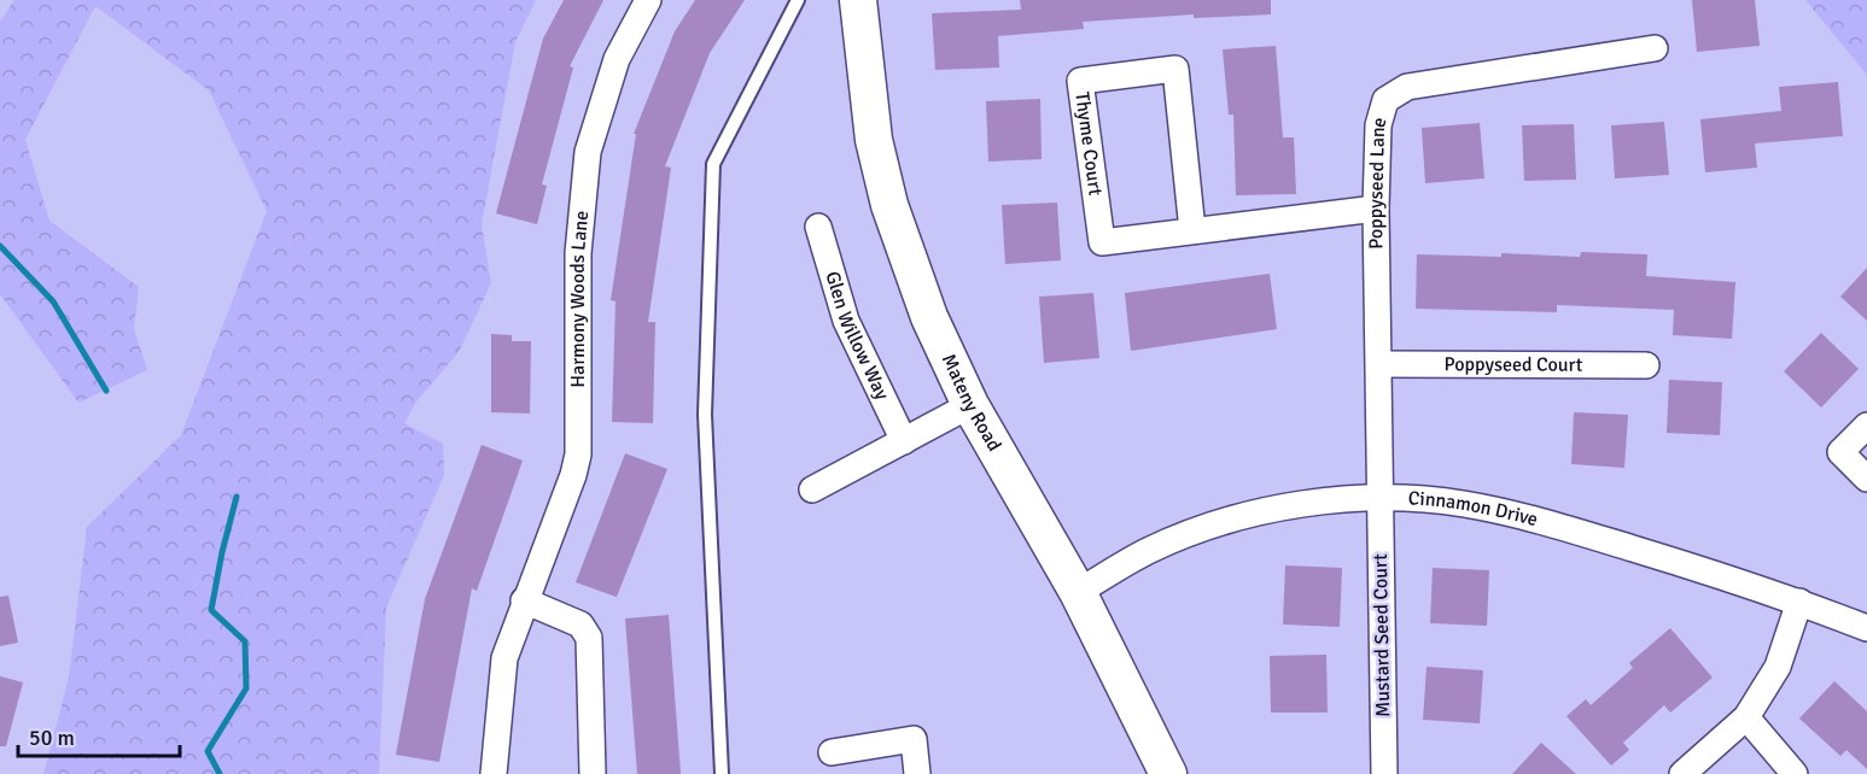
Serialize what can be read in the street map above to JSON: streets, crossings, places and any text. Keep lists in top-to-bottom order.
{
  "streets": {
    "street": [
      "Thyme Court",
      "Poppyseed Lane",
      "Harmony Woods Lane",
      "Glen Willow Way",
      "Poppyseed Court",
      "Mateny Road",
      "Cinnamon Drive",
      "Mustard Seed Court"
    ]
  },
  "crossings": [
    ["Thyme Court", "Poppyseed Lane"],
    ["Poppyseed Lane", "Poppyseed Court"],
    ["Poppyseed Lane", "Cinnamon Drive"],
    ["Poppyseed Lane", "Mustard Seed Court"],
    ["Mateny Road", "Cinnamon Drive"],
    ["Cinnamon Drive", "Mustard Seed Court"]
  ],
  "scale_bar": "50 m"
}
